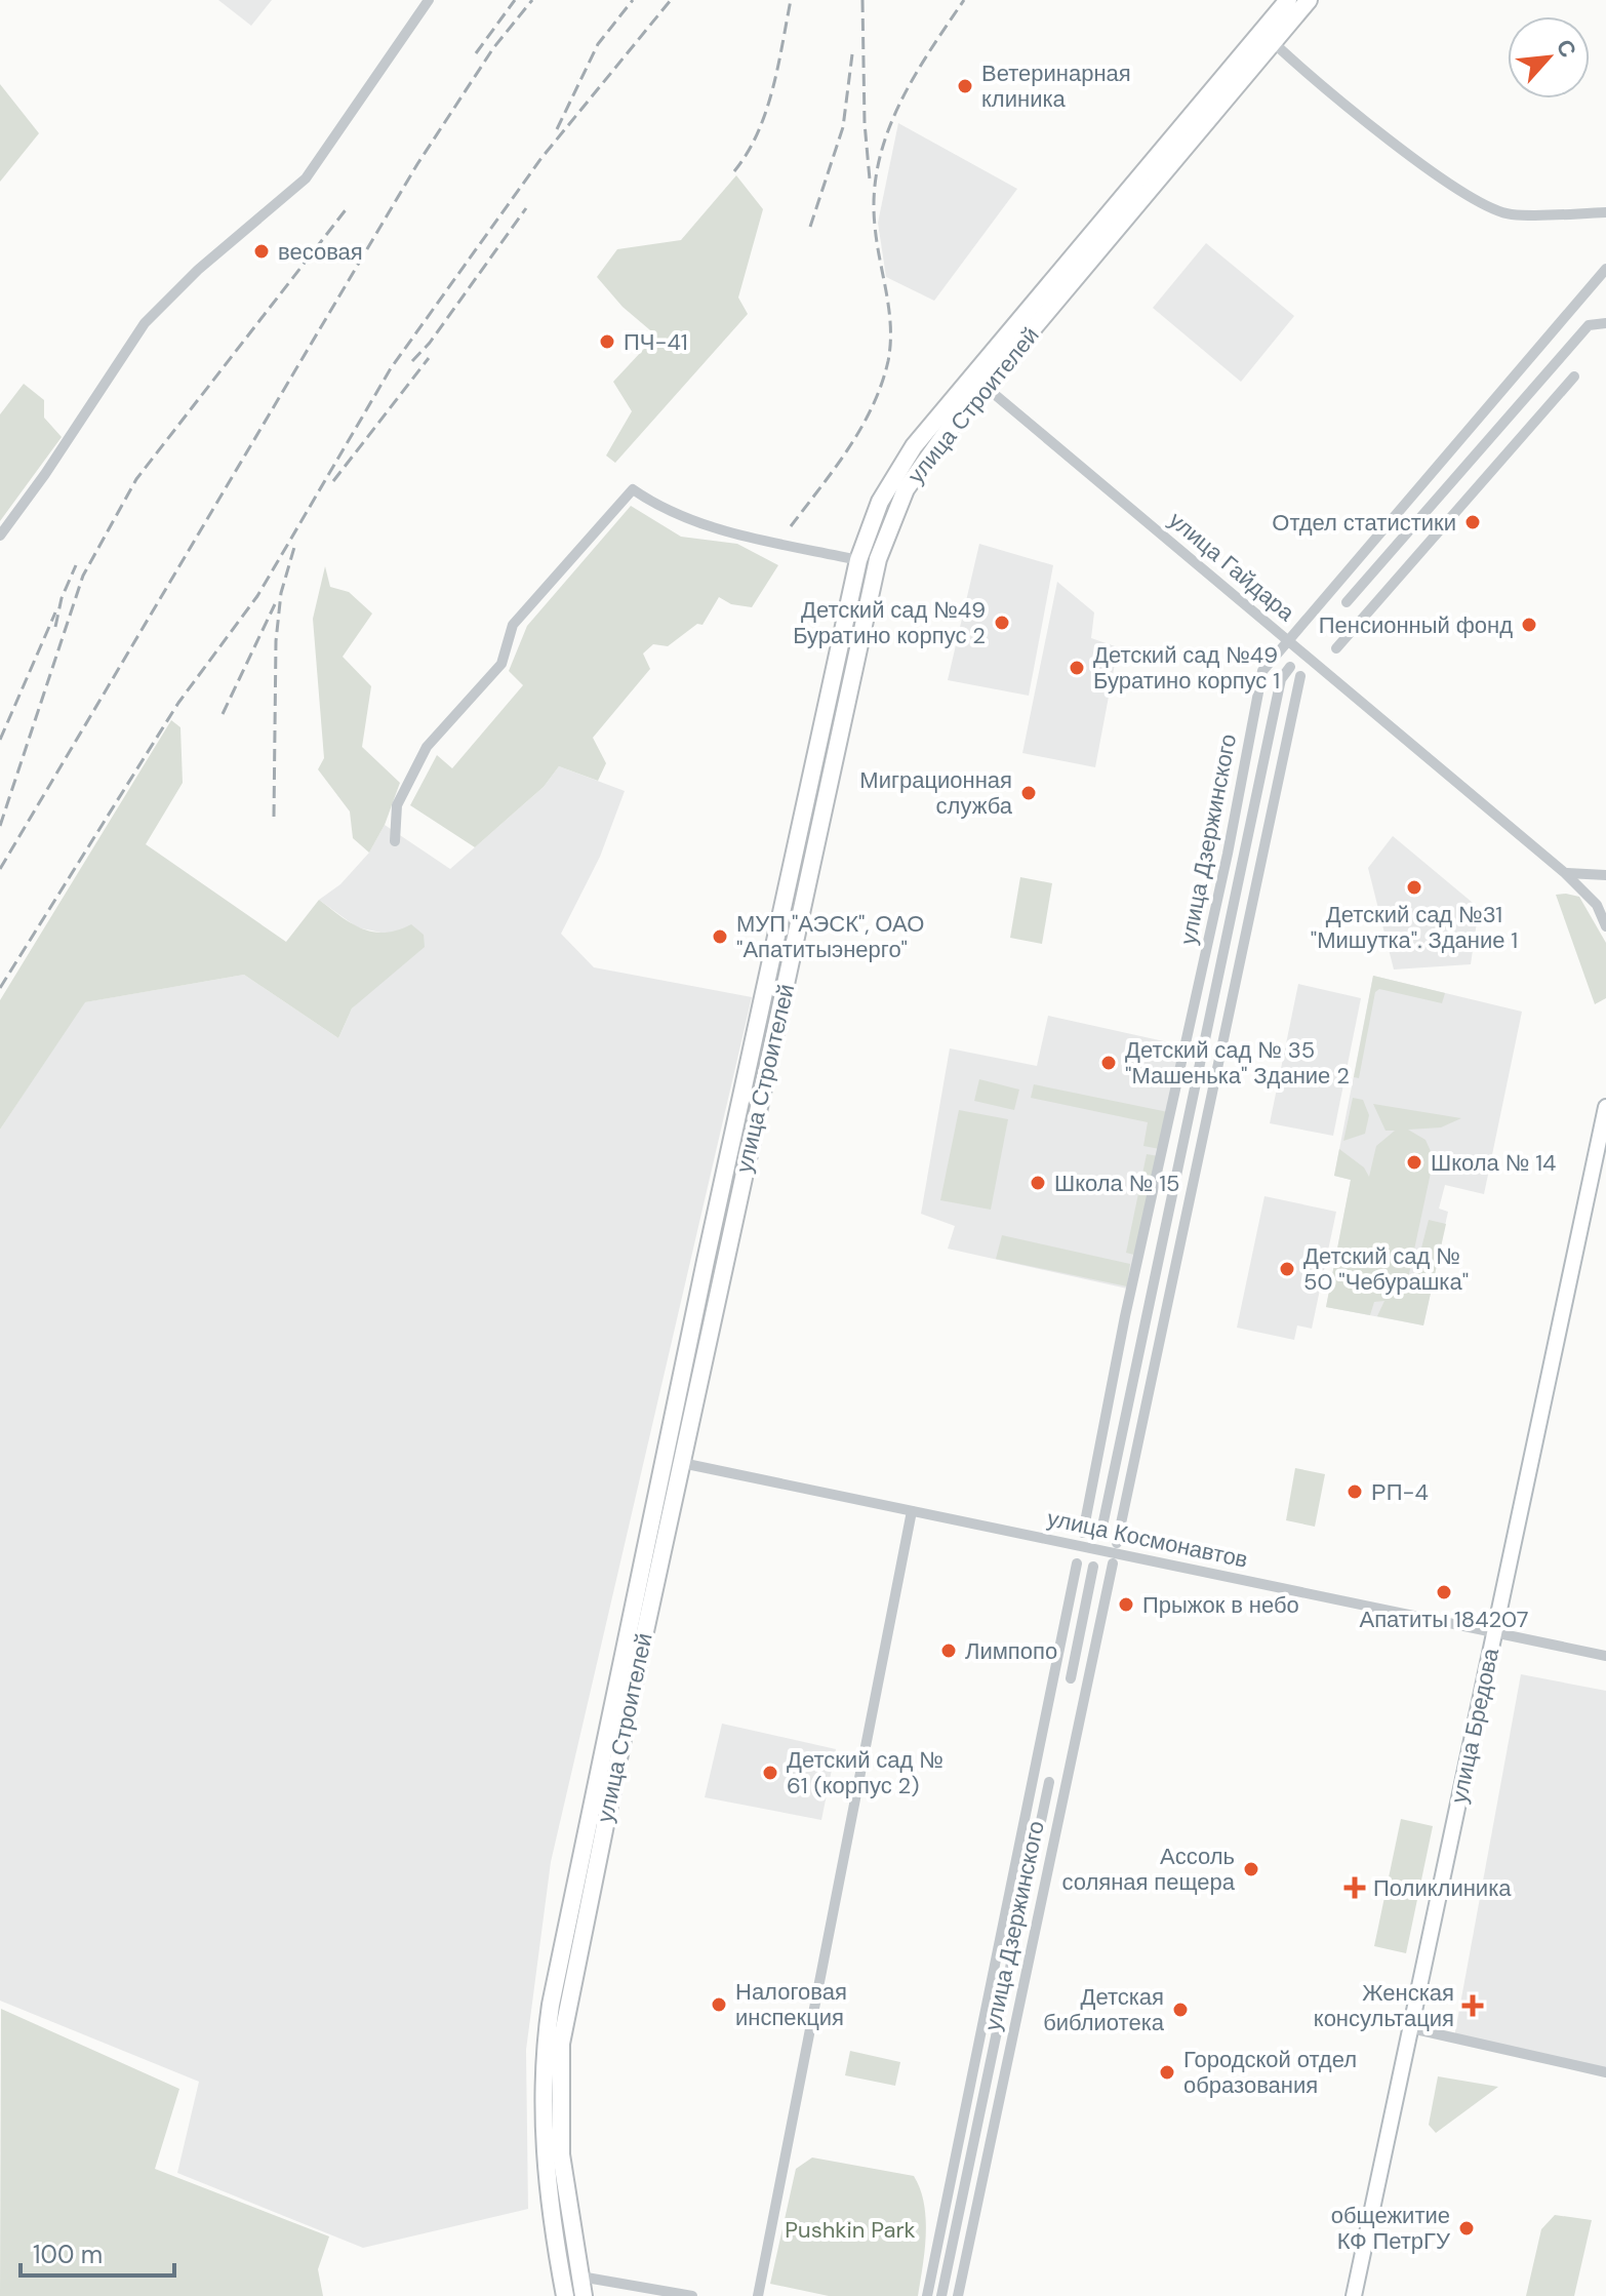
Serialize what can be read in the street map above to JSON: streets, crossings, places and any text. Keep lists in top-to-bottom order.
{
  "streets": {
    "main road": ["улица Строителей"],
    "street": [
      "улица Гайдара",
      "улица Дзержинского",
      "улица Космонавтов",
      "улица Бредова"
    ]
  },
  "crossings": [
    ["улица Строителей", "улица Гайдара"],
    ["улица Строителей", "улица Космонавтов"],
    ["улица Гайдара", "улица Дзержинского"],
    ["улица Космонавтов", "улица Бредова"]
  ],
  "parks": ["Pushkin Park"],
  "places": {
    "other": [
      "Ветеринарная клиника",
      "весовая",
      "ПЧ-41",
      "Отдел статистики",
      "Детский сад №49 Буратино корпус 2",
      "Пенсионный фонд",
      "Детский сад №49 Буратино корпус 1",
      "Миграционная служба",
      "Детский сад №31 \"Мишутка\". Здание 1",
      "МУП \"АЭСК\", ОАО \"Апатитыэнерго\"",
      "Детский сад № 35 \"Машенька\" Здание 2",
      "Школа № 14",
      "Школа № 15",
      "Детский сад № 50 \"Чебурашка\"",
      "РП-4",
      "Апатиты 184207",
      "Прыжок в небо",
      "Лимпопо",
      "Детский сад № 61 (корпус 2)",
      "Ассоль соляная пещера",
      "Налоговая инспекция",
      "Детская библиотека",
      "Городской отдел образования",
      "общежитие КФ ПетрГУ"
    ],
    "health": ["Поликлиника", "Женская консультация"]
  },
  "scale_bar": "100 m",
  "north": "top right"
}
